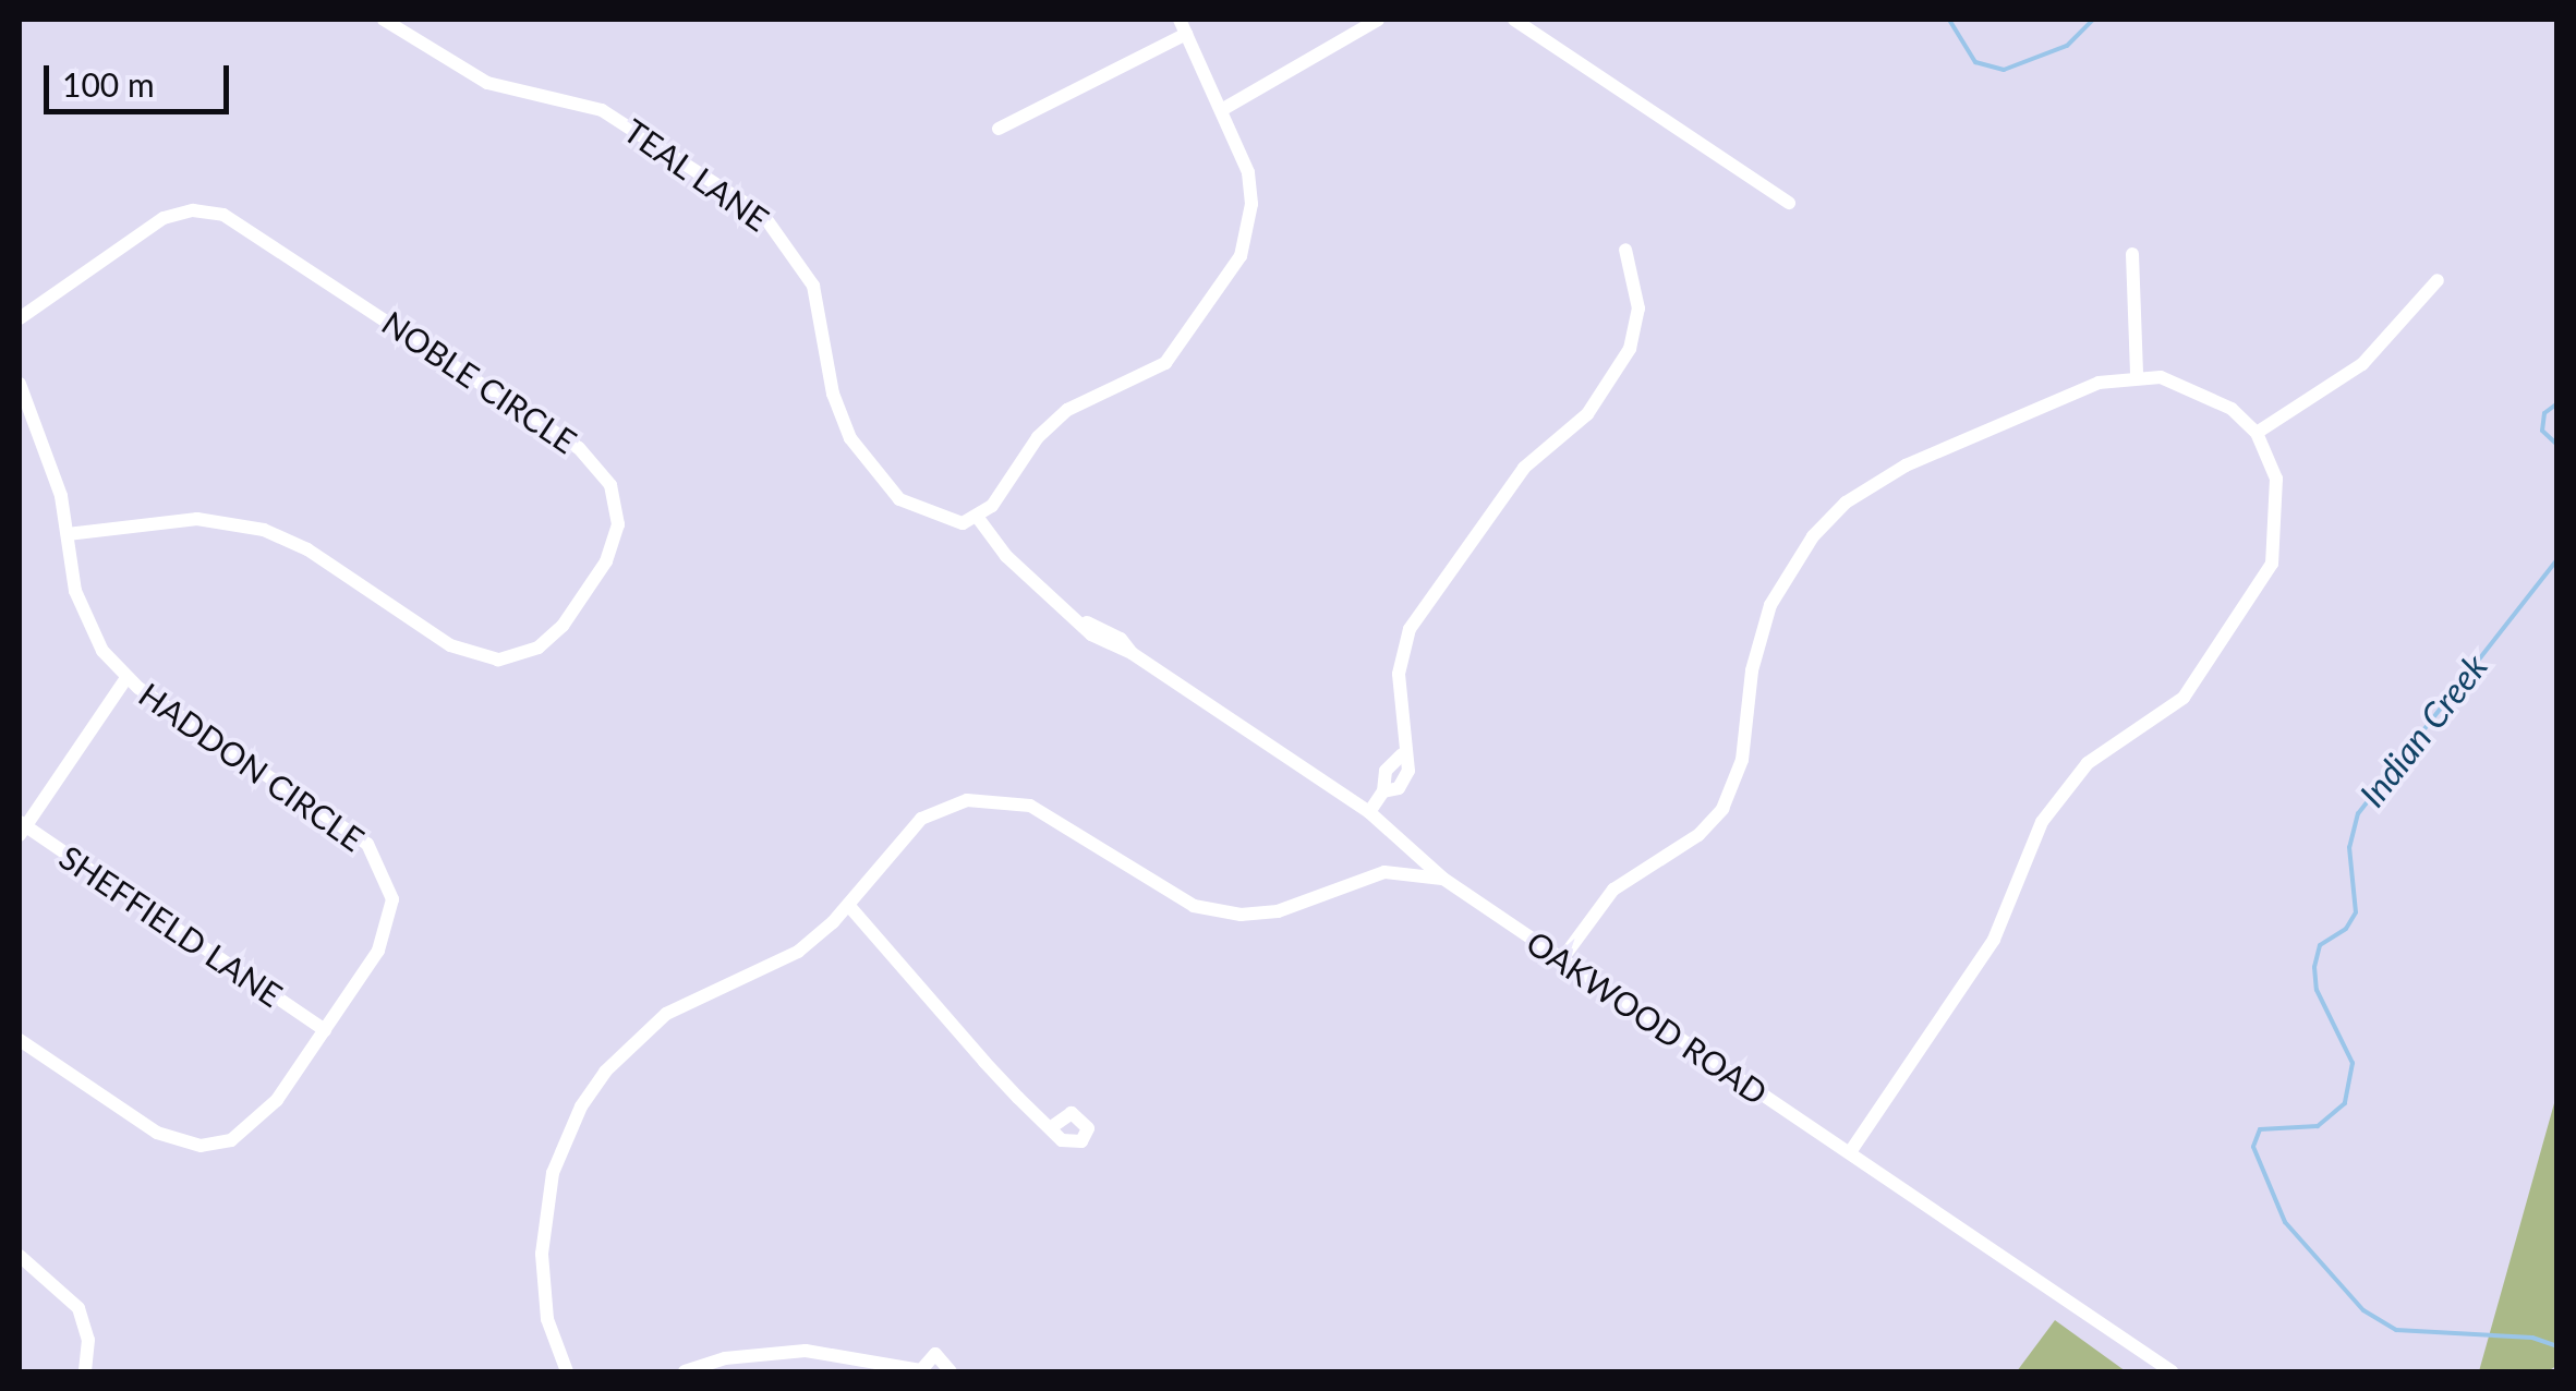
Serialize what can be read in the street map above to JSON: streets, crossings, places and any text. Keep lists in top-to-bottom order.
{
  "streets": {
    "street": [
      "TEAL LANE",
      "NOBLE CIRCLE",
      "HADDON CIRCLE",
      "SHEFFIELD LANE",
      "OAKWOOD ROAD"
    ]
  },
  "crossings": [
    ["TEAL LANE", "OAKWOOD ROAD"],
    ["HADDON CIRCLE", "SHEFFIELD LANE"]
  ],
  "water": ["Indian Creek"],
  "scale_bar": "100 m"
}
